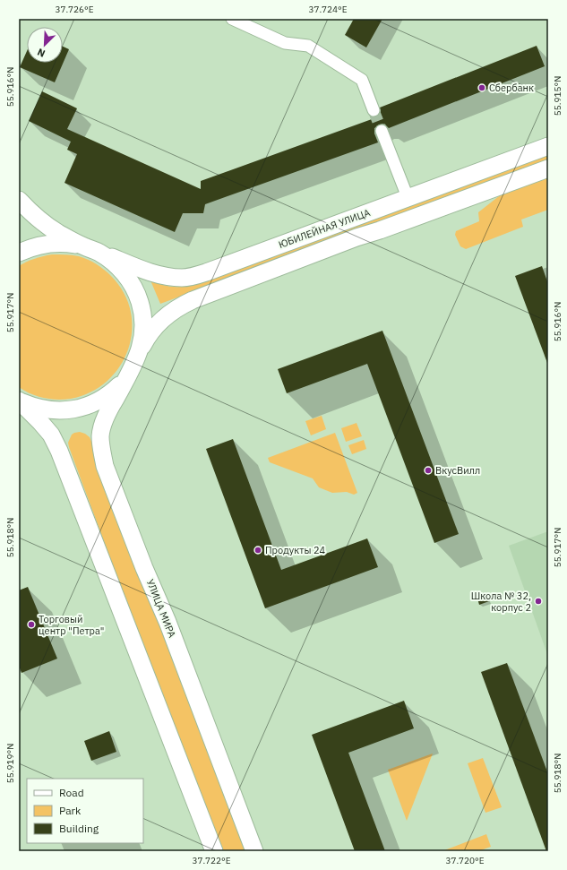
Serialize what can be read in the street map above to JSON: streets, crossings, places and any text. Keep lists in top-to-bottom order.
{
  "streets": {
    "main road": ["ЮБИЛЕЙНАЯ УЛИЦА", "УЛИЦА МИРА"]
  },
  "crossings": [
    ["ЮБИЛЕЙНАЯ УЛИЦА", "УЛИЦА МИРА"]
  ],
  "places": [
    "Сбербанк",
    "ВкусВилл",
    "Продукты 24",
    "Школа № 32, корпус 2",
    "Торговый центр \"Петра\""
  ],
  "legend": ["Road", "Park", "Building"],
  "north": "bottom left",
  "coordinates": [
    "37.726°E",
    "37.724°E",
    "55.916°N",
    "55.915°N",
    "55.917°N",
    "55.918°N",
    "55.919°N",
    "37.722°E",
    "37.720°E"
  ]
}
